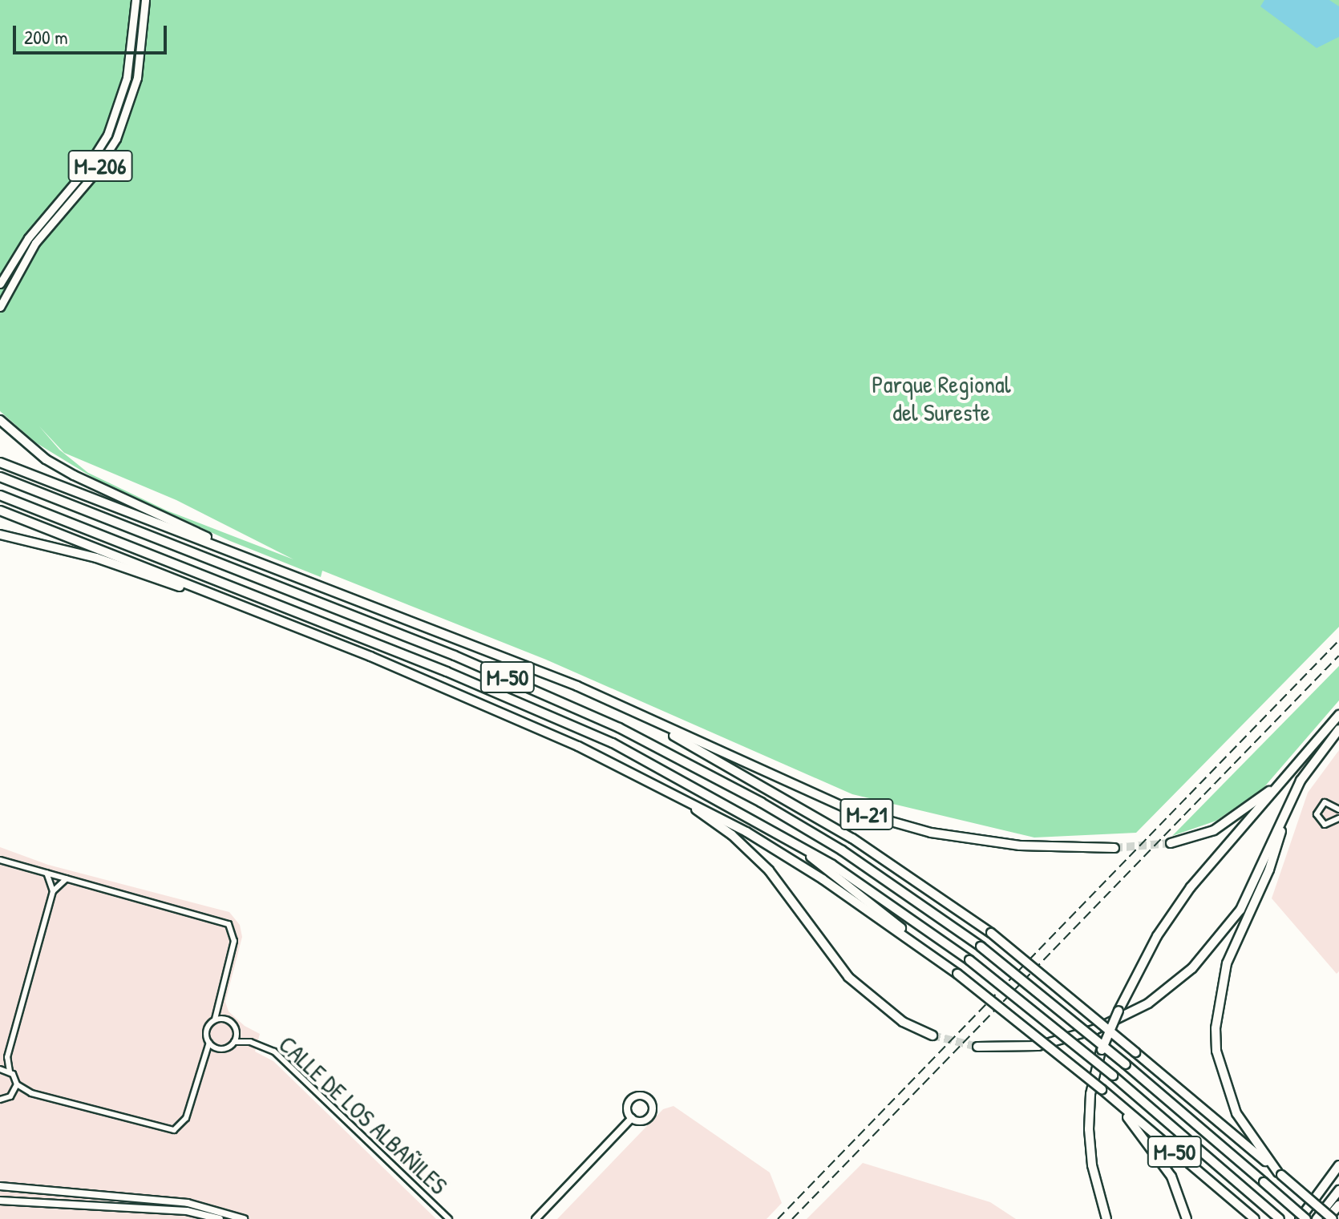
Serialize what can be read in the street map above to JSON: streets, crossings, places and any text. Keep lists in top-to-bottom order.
{
  "streets": {
    "highway": ["M-50", "M-21"],
    "main road": ["M-206"],
    "street": ["CALLE DE LOS ALBAÑILES"]
  },
  "crossings": [
    ["M-50", "M-21"]
  ],
  "parks": ["Parque Regional del Sureste"],
  "scale_bar": "200 m"
}
